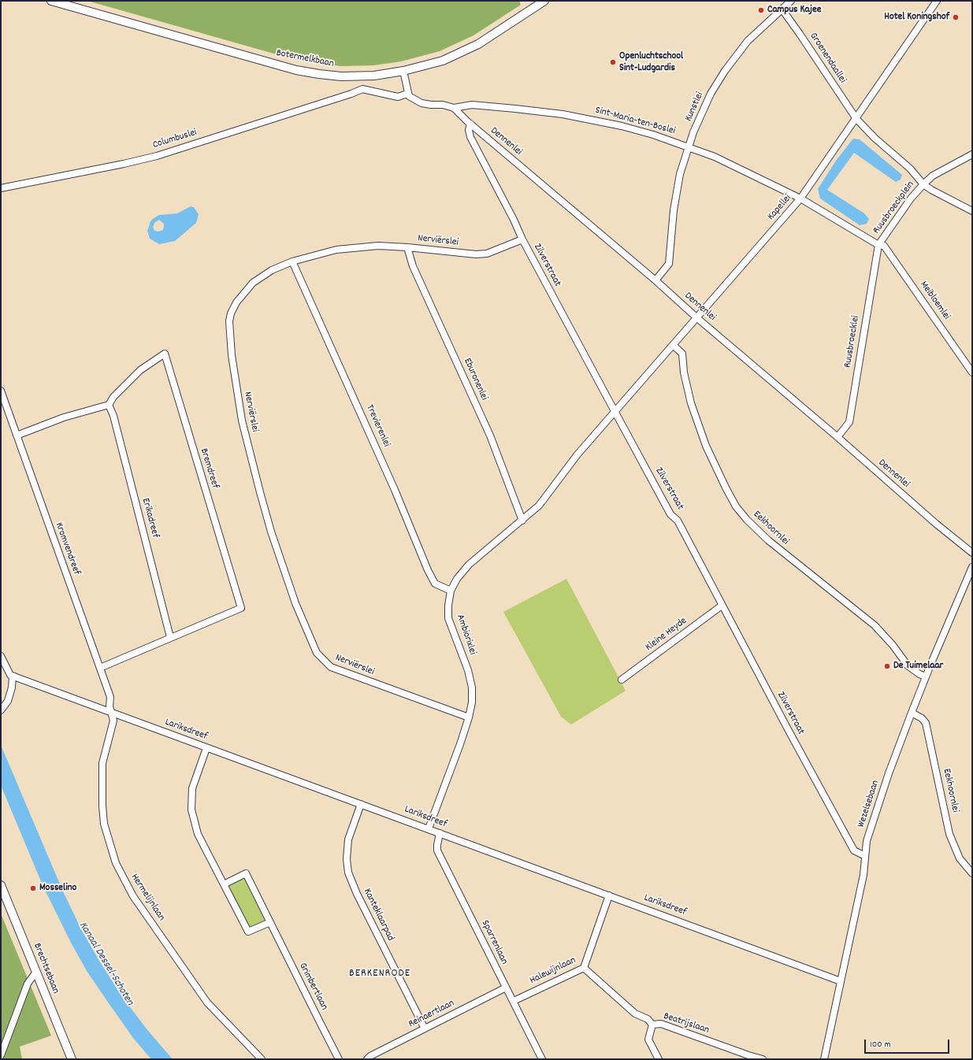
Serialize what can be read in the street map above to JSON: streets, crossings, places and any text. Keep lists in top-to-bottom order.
{
  "streets": {
    "main road": ["Botermelkbaan", "Brechtsebaan"],
    "street": [
      "Groenendaallei",
      "Kunstlei",
      "Sint-Maria-ten-Boslei",
      "Columbuslei",
      "Dennenlei",
      "Kapellei",
      "Ruusbroeckplein",
      "Nerviërslei",
      "Zilverstraat",
      "Meibloemlei",
      "Ruusbroecklei",
      "Eburonenlei",
      "Trevierenlei",
      "Bremdreef",
      "Erikadreef",
      "Eekhoornlei",
      "Kromvendreef",
      "Ambiorixlei",
      "Kleine Heyde",
      "Lariksdreef",
      "Wezelsebaan",
      "Hermelijnlaan",
      "Kanteklaarpad",
      "Sparrenlaan",
      "Halewijnlaan",
      "Grimbertlaan",
      "Reinaertlaan",
      "Beatrijslaan"
    ]
  },
  "crossings": [
    ["Groenendaallei", "Kunstlei"],
    ["Groenendaallei", "Kapellei"],
    ["Groenendaallei", "Ruusbroeckplein"],
    ["Kunstlei", "Sint-Maria-ten-Boslei"],
    ["Kunstlei", "Dennenlei"],
    ["Sint-Maria-ten-Boslei", "Dennenlei"],
    ["Sint-Maria-ten-Boslei", "Kapellei"],
    ["Sint-Maria-ten-Boslei", "Ruusbroeckplein"],
    ["Columbuslei", "Dennenlei"],
    ["Dennenlei", "Kapellei"],
    ["Dennenlei", "Zilverstraat"],
    ["Dennenlei", "Ruusbroecklei"],
    ["Kapellei", "Ruusbroeckplein"],
    ["Kapellei", "Zilverstraat"],
    ["Kapellei", "Eekhoornlei"],
    ["Kapellei", "Ambiorixlei"],
    ["Ruusbroeckplein", "Meibloemlei"],
    ["Ruusbroeckplein", "Ruusbroecklei"],
    ["Nerviërslei", "Zilverstraat"],
    ["Nerviërslei", "Eburonenlei"],
    ["Nerviërslei", "Trevierenlei"],
    ["Nerviërslei", "Ambiorixlei"],
    ["Zilverstraat", "Ambiorixlei"],
    ["Zilverstraat", "Kleine Heyde"],
    ["Zilverstraat", "Wezelsebaan"],
    ["Meibloemlei", "Ruusbroecklei"],
    ["Eburonenlei", "Ambiorixlei"],
    ["Trevierenlei", "Ambiorixlei"],
    ["Bremdreef", "Erikadreef"],
    ["Bremdreef", "Kromvendreef"],
    ["Eekhoornlei", "Wezelsebaan"],
    ["Kromvendreef", "Lariksdreef"],
    ["Kromvendreef", "Hermelijnlaan"],
    ["Ambiorixlei", "Lariksdreef"],
    ["Lariksdreef", "Wezelsebaan"],
    ["Lariksdreef", "Hermelijnlaan"],
    ["Lariksdreef", "Kanteklaarpad"],
    ["Lariksdreef", "Sparrenlaan"],
    ["Lariksdreef", "Halewijnlaan"],
    ["Kanteklaarpad", "Reinaertlaan"],
    ["Sparrenlaan", "Halewijnlaan"],
    ["Sparrenlaan", "Reinaertlaan"],
    ["Halewijnlaan", "Beatrijslaan"]
  ],
  "districts": ["BERKENRODE"],
  "water": ["Kanaal Dessel-Schoten"],
  "places": [
    "Campus Kajee",
    "Hotel Koningshof",
    "Openluchtschool Sint-Ludgardis",
    "De Tuimelaar",
    "Mosselino"
  ],
  "scale_bar": "100 m"
}
